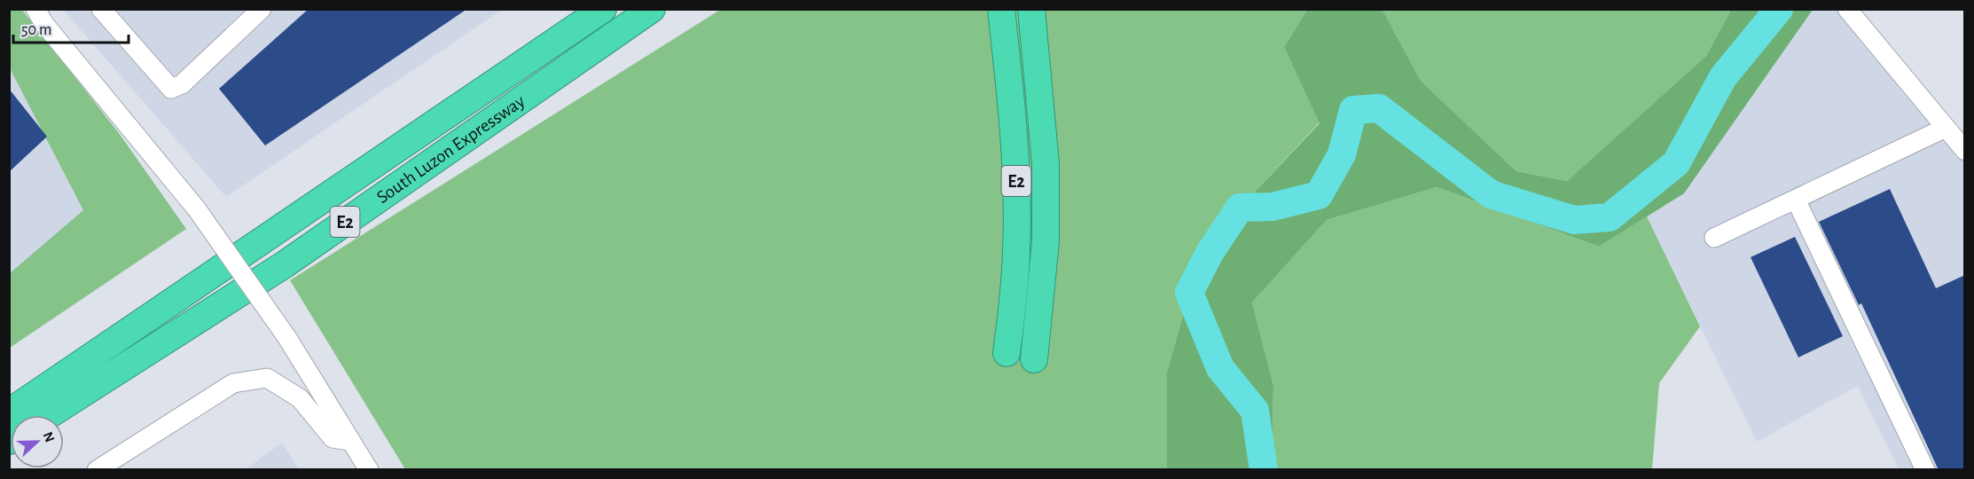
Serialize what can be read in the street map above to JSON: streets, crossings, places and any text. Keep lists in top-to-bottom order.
{
  "streets": {
    "highway": ["South Luzon Expressway", "E2"]
  },
  "scale_bar": "50 m",
  "north": "right"
}
